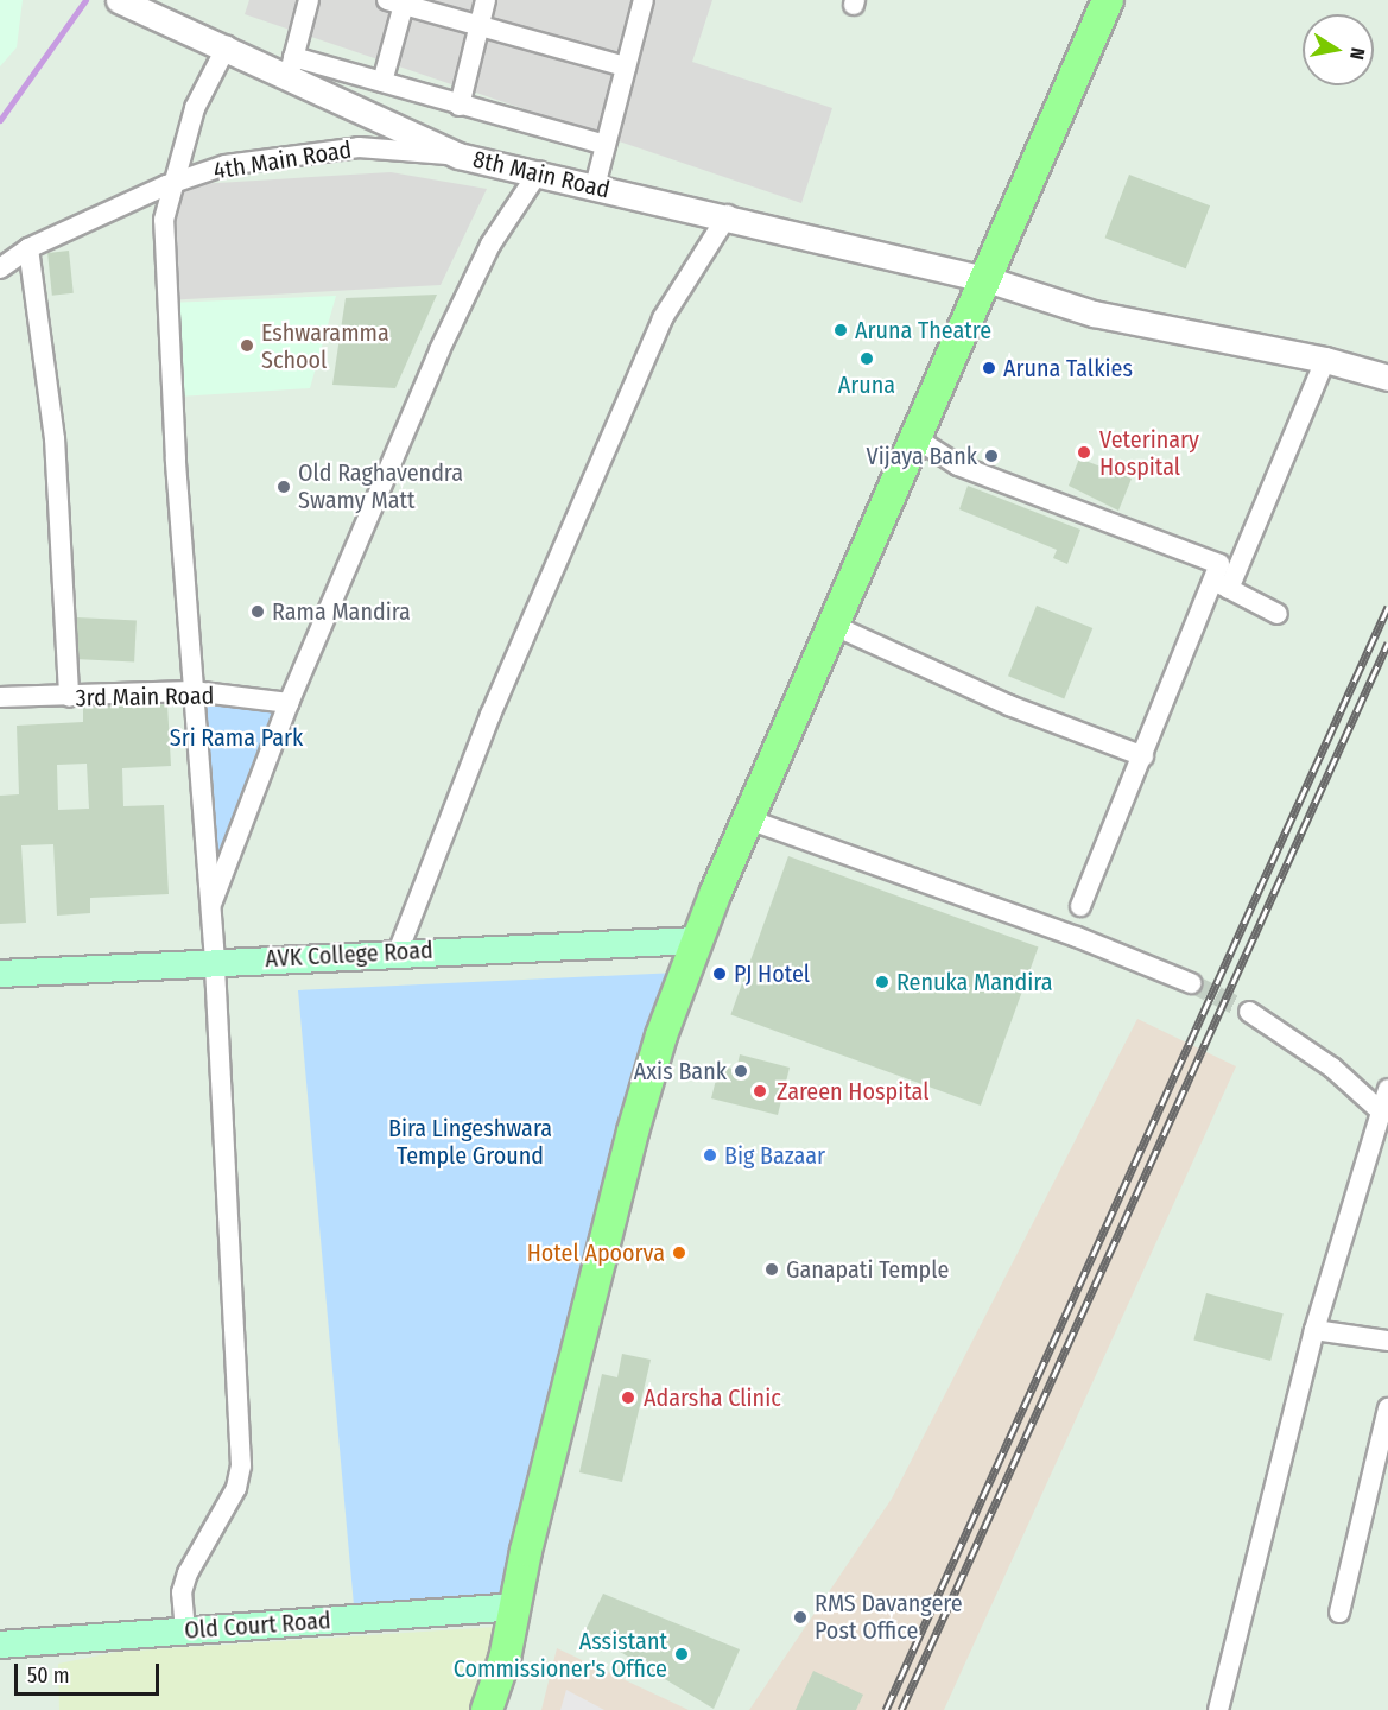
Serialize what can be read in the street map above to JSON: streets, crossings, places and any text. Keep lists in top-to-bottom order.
{
  "streets": {
    "main road": ["AVK College Road", "Old Court Road"],
    "street": ["4th Main Road", "8th Main Road", "3rd Main Road"]
  },
  "crossings": [
    ["4th Main Road", "8th Main Road"]
  ],
  "parks": ["Sri Rama Park", "Bira Lingeshwara Temple Ground"],
  "places": [
    "Aruna Theatre",
    "Eshwaramma School",
    "Aruna",
    "Aruna Talkies",
    "Veterinary Hospital",
    "Vijaya Bank",
    "Old Raghavendra Swamy Matt",
    "Rama Mandira",
    "PJ Hotel",
    "Renuka Mandira",
    "Axis Bank",
    "Zareen Hospital",
    "Big Bazaar",
    "Hotel Apoorva",
    "Ganapati Temple",
    "Adarsha Clinic",
    "RMS Davangere Post Office",
    "Assistant Commissioner's Office"
  ],
  "scale_bar": "50 m",
  "north": "right"
}
